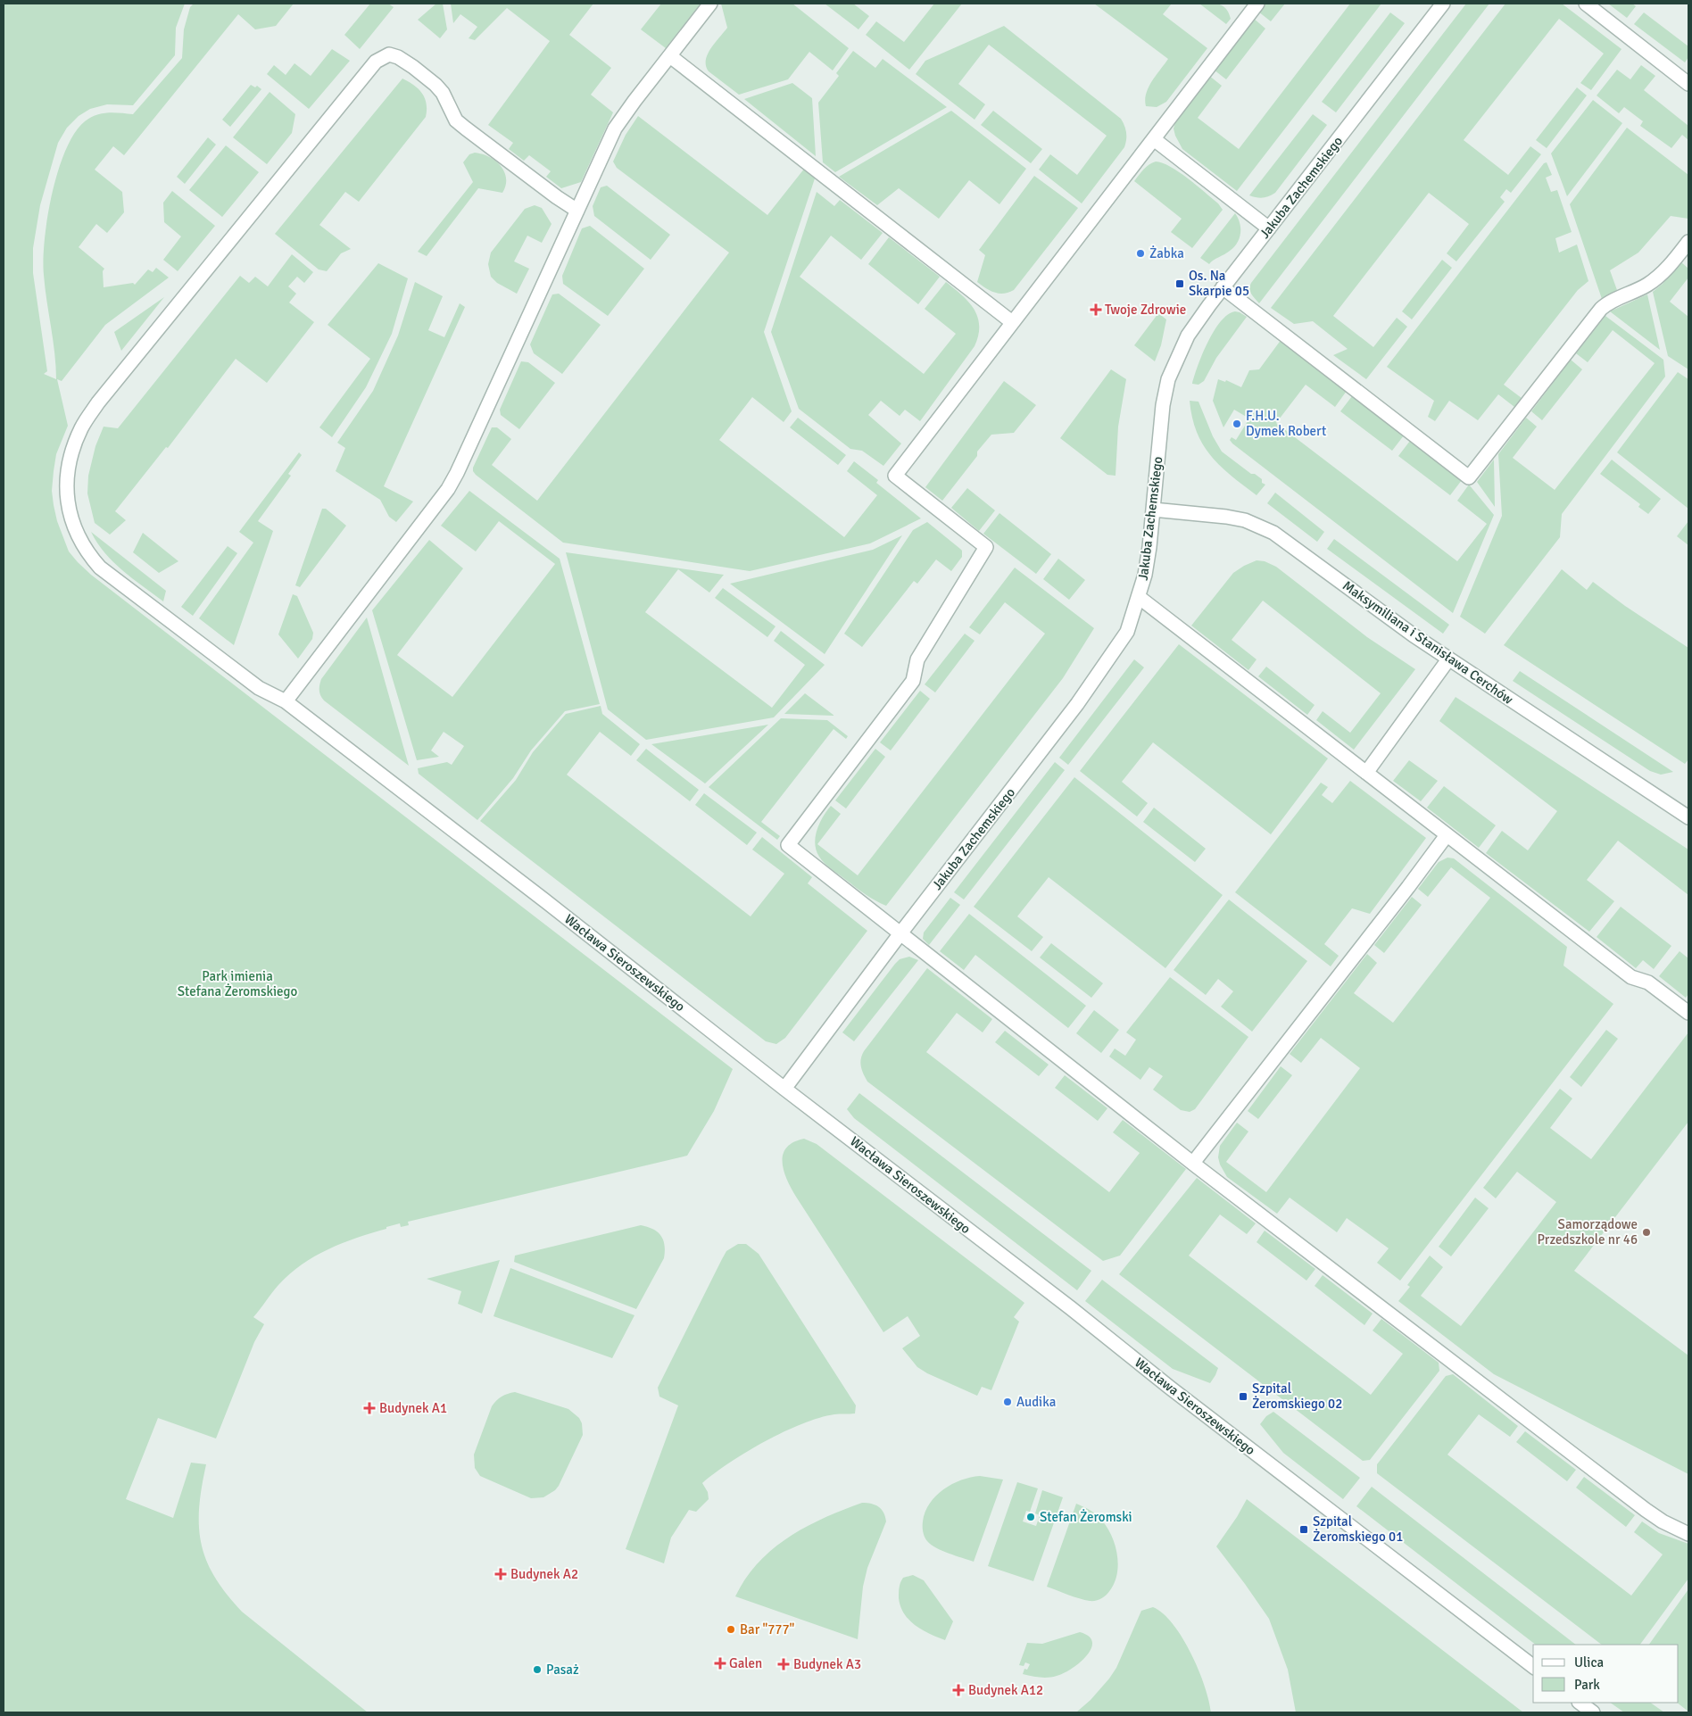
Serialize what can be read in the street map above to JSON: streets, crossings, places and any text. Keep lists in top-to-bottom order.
{
  "streets": {
    "street": ["Jakuba Zachemskiego", "Maksymiliana i Stanisława Cerchów", "Wacława Sieroszewskiego"]
  },
  "crossings": [
    ["Jakuba Zachemskiego", "Maksymiliana i Stanisława Cerchów"],
    ["Jakuba Zachemskiego", "Wacława Sieroszewskiego"]
  ],
  "parks": ["Park imienia Stefana Żeromskiego"],
  "places": {
    "other": [
      "Żabka",
      "F.H.U. Dymek Robert",
      "Samorządowe Przedszkole nr 46",
      "Audika",
      "Stefan Żeromski",
      "Bar \"777\"",
      "Pasaż"
    ],
    "transit": ["Os. Na Skarpie 05", "Szpital Żeromskiego 02", "Szpital Żeromskiego 01"],
    "health": [
      "Twoje Zdrowie",
      "Budynek A1",
      "Budynek A2",
      "Galen",
      "Budynek A3",
      "Budynek A12"
    ]
  },
  "legend": ["Ulica", "Park"]
}
